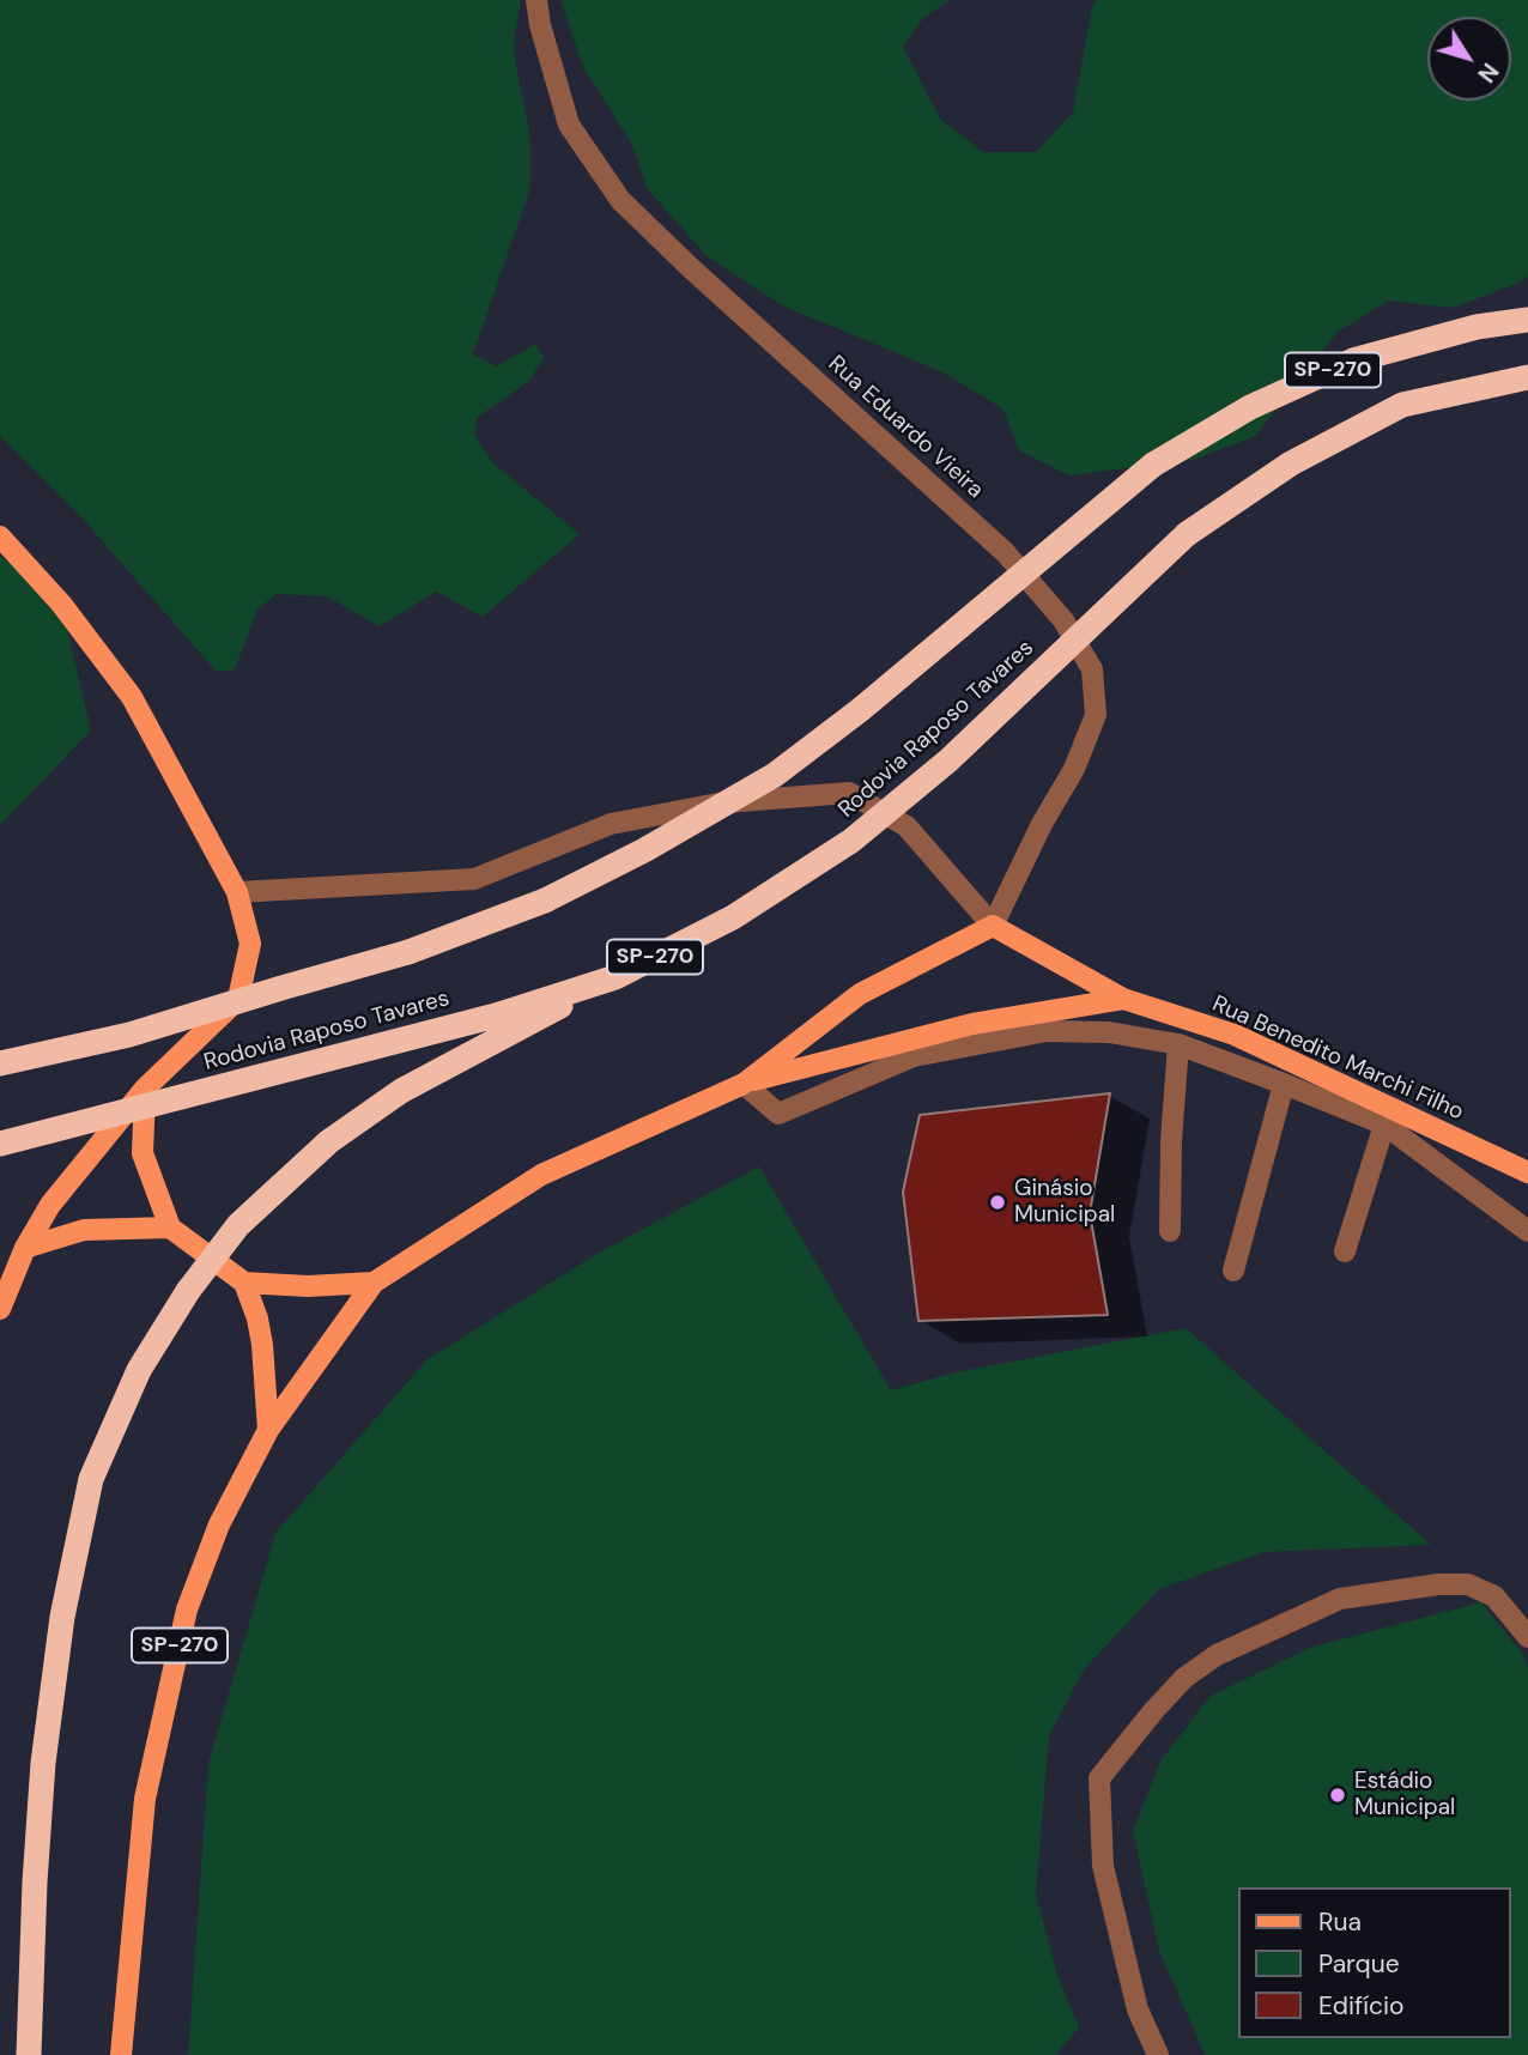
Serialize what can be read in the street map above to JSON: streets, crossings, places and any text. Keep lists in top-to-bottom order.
{
  "streets": {
    "highway": ["SP-270", "Rodovia Raposo Tavares"],
    "main road": ["Rua Benedito Marchi Filho"],
    "street": ["Rua Eduardo Vieira"]
  },
  "crossings": [
    ["SP-270", "Rua Eduardo Vieira"],
    ["SP-270", "Rua Benedito Marchi Filho"],
    ["Rua Eduardo Vieira", "Rua Benedito Marchi Filho"]
  ],
  "places": ["Ginásio Municipal", "Estádio Municipal"],
  "legend": ["Rua", "Parque", "Edifício"],
  "north": "bottom right"
}
